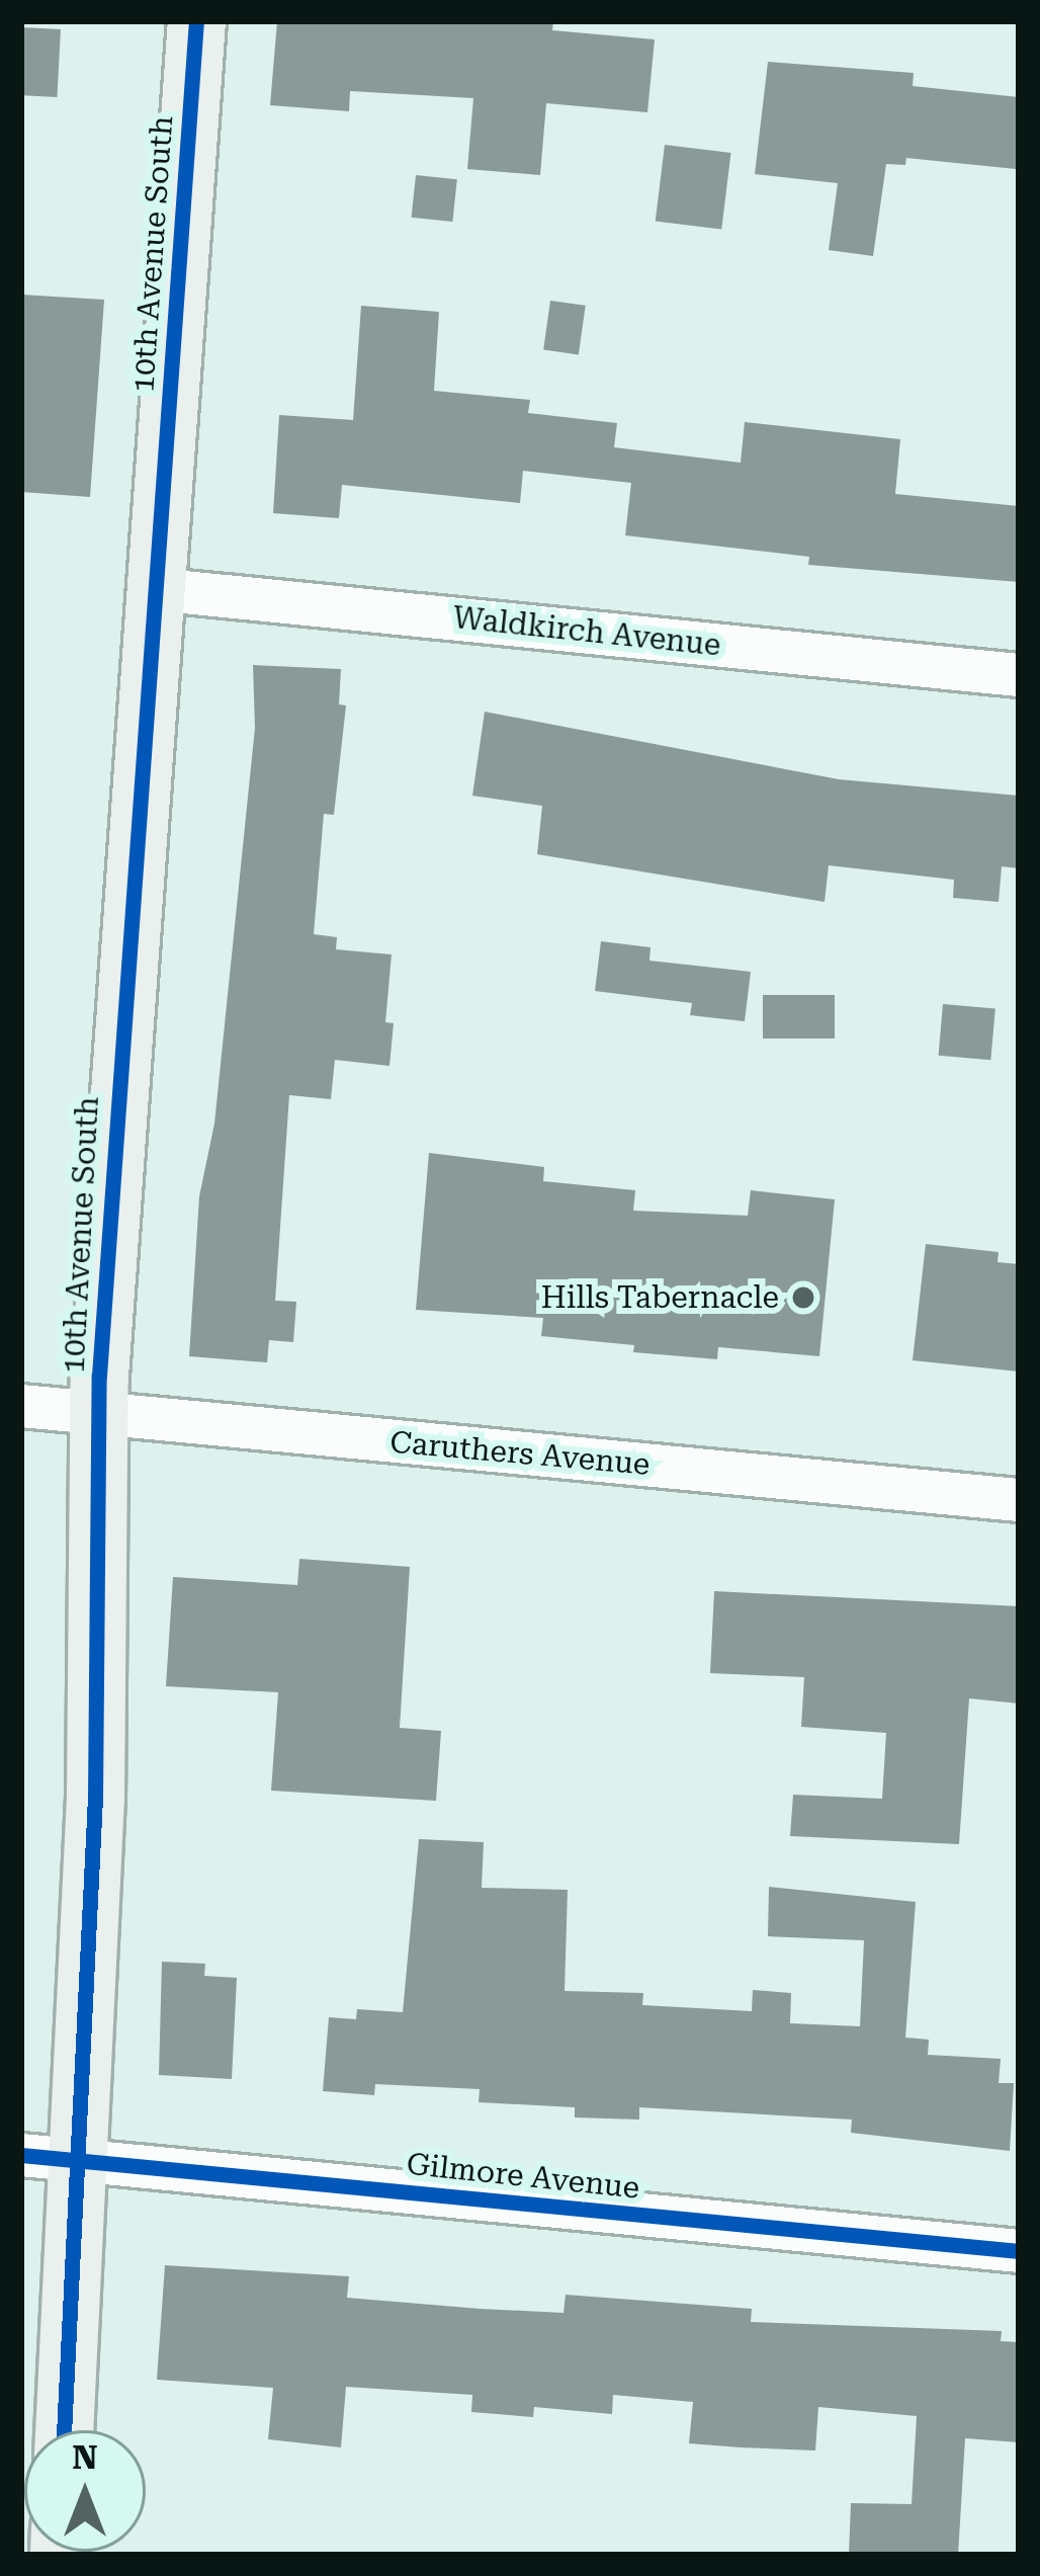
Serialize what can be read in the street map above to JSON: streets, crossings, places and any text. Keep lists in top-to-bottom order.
{
  "streets": {
    "street": [
      "10th Avenue South",
      "Waldkirch Avenue",
      "Caruthers Avenue",
      "Gilmore Avenue"
    ]
  },
  "crossings": [
    ["10th Avenue South", "Waldkirch Avenue"],
    ["10th Avenue South", "Caruthers Avenue"],
    ["10th Avenue South", "Gilmore Avenue"]
  ],
  "places": ["Hills Tabernacle"],
  "north": "top"
}
